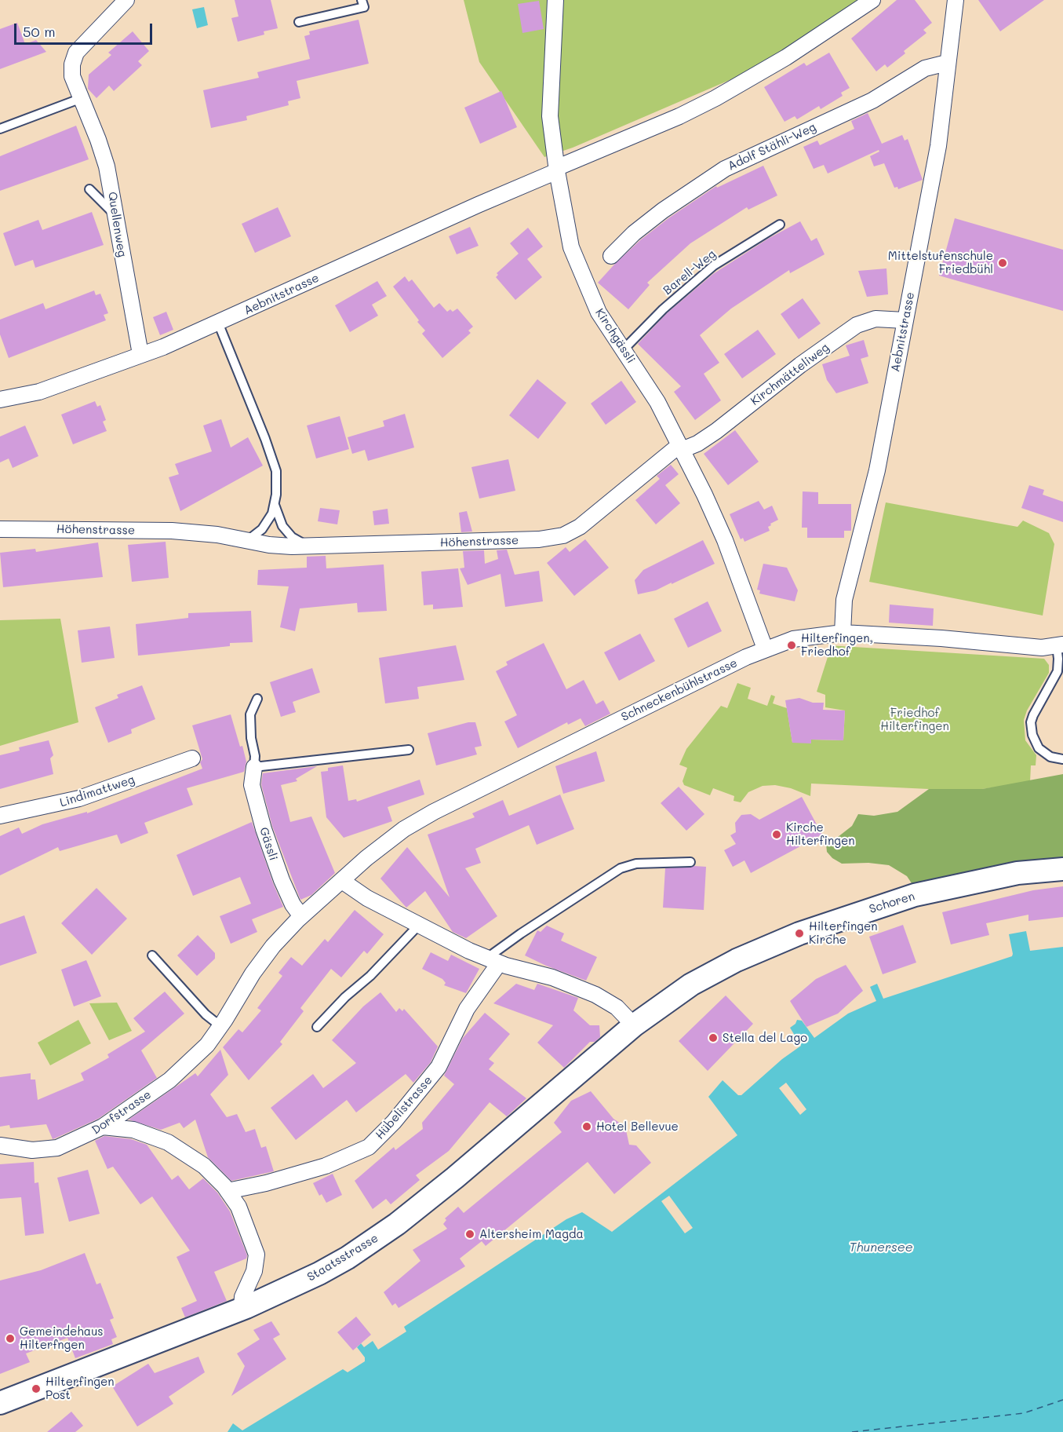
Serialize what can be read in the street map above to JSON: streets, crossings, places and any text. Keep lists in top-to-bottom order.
{
  "streets": {
    "main road": ["Schoren", "Staatsstrasse"],
    "street": [
      "Adolf Stähli-Weg",
      "Quellenweg",
      "Aebnitstrasse",
      "Kirchgässli",
      "Kirchmätteliweg",
      "Höhenstrasse",
      "Schneckenbühlstrasse",
      "Lindimattweg",
      "Gässli",
      "Hübelistrasse",
      "Dorfstrasse"
    ],
    "lane": ["Barell-Weg"]
  },
  "crossings": [
    ["Adolf Stähli-Weg", "Aebnitstrasse"],
    ["Quellenweg", "Aebnitstrasse"],
    ["Barell-Weg", "Kirchgässli"],
    ["Aebnitstrasse", "Kirchgässli"],
    ["Aebnitstrasse", "Kirchmätteliweg"],
    ["Aebnitstrasse", "Schneckenbühlstrasse"],
    ["Kirchgässli", "Kirchmätteliweg"],
    ["Kirchgässli", "Höhenstrasse"],
    ["Kirchgässli", "Schneckenbühlstrasse"],
    ["Kirchmätteliweg", "Höhenstrasse"],
    ["Schneckenbühlstrasse", "Dorfstrasse"],
    ["Gässli", "Dorfstrasse"],
    ["Schoren", "Staatsstrasse"]
  ],
  "water": ["Thunersee"],
  "parks": ["Friedhof Hilterfingen"],
  "places": [
    "Mittelstufenschule Friedbühl",
    "Hilterfingen, Friedhof",
    "Kirche Hilterfingen",
    "Hilterfingen Kirche",
    "Stella del Lago",
    "Hotel Bellevue",
    "Altersheim Magda",
    "Gemeindehaus Hilterfngen",
    "Hilterfingen Post"
  ],
  "scale_bar": "50 m"
}
